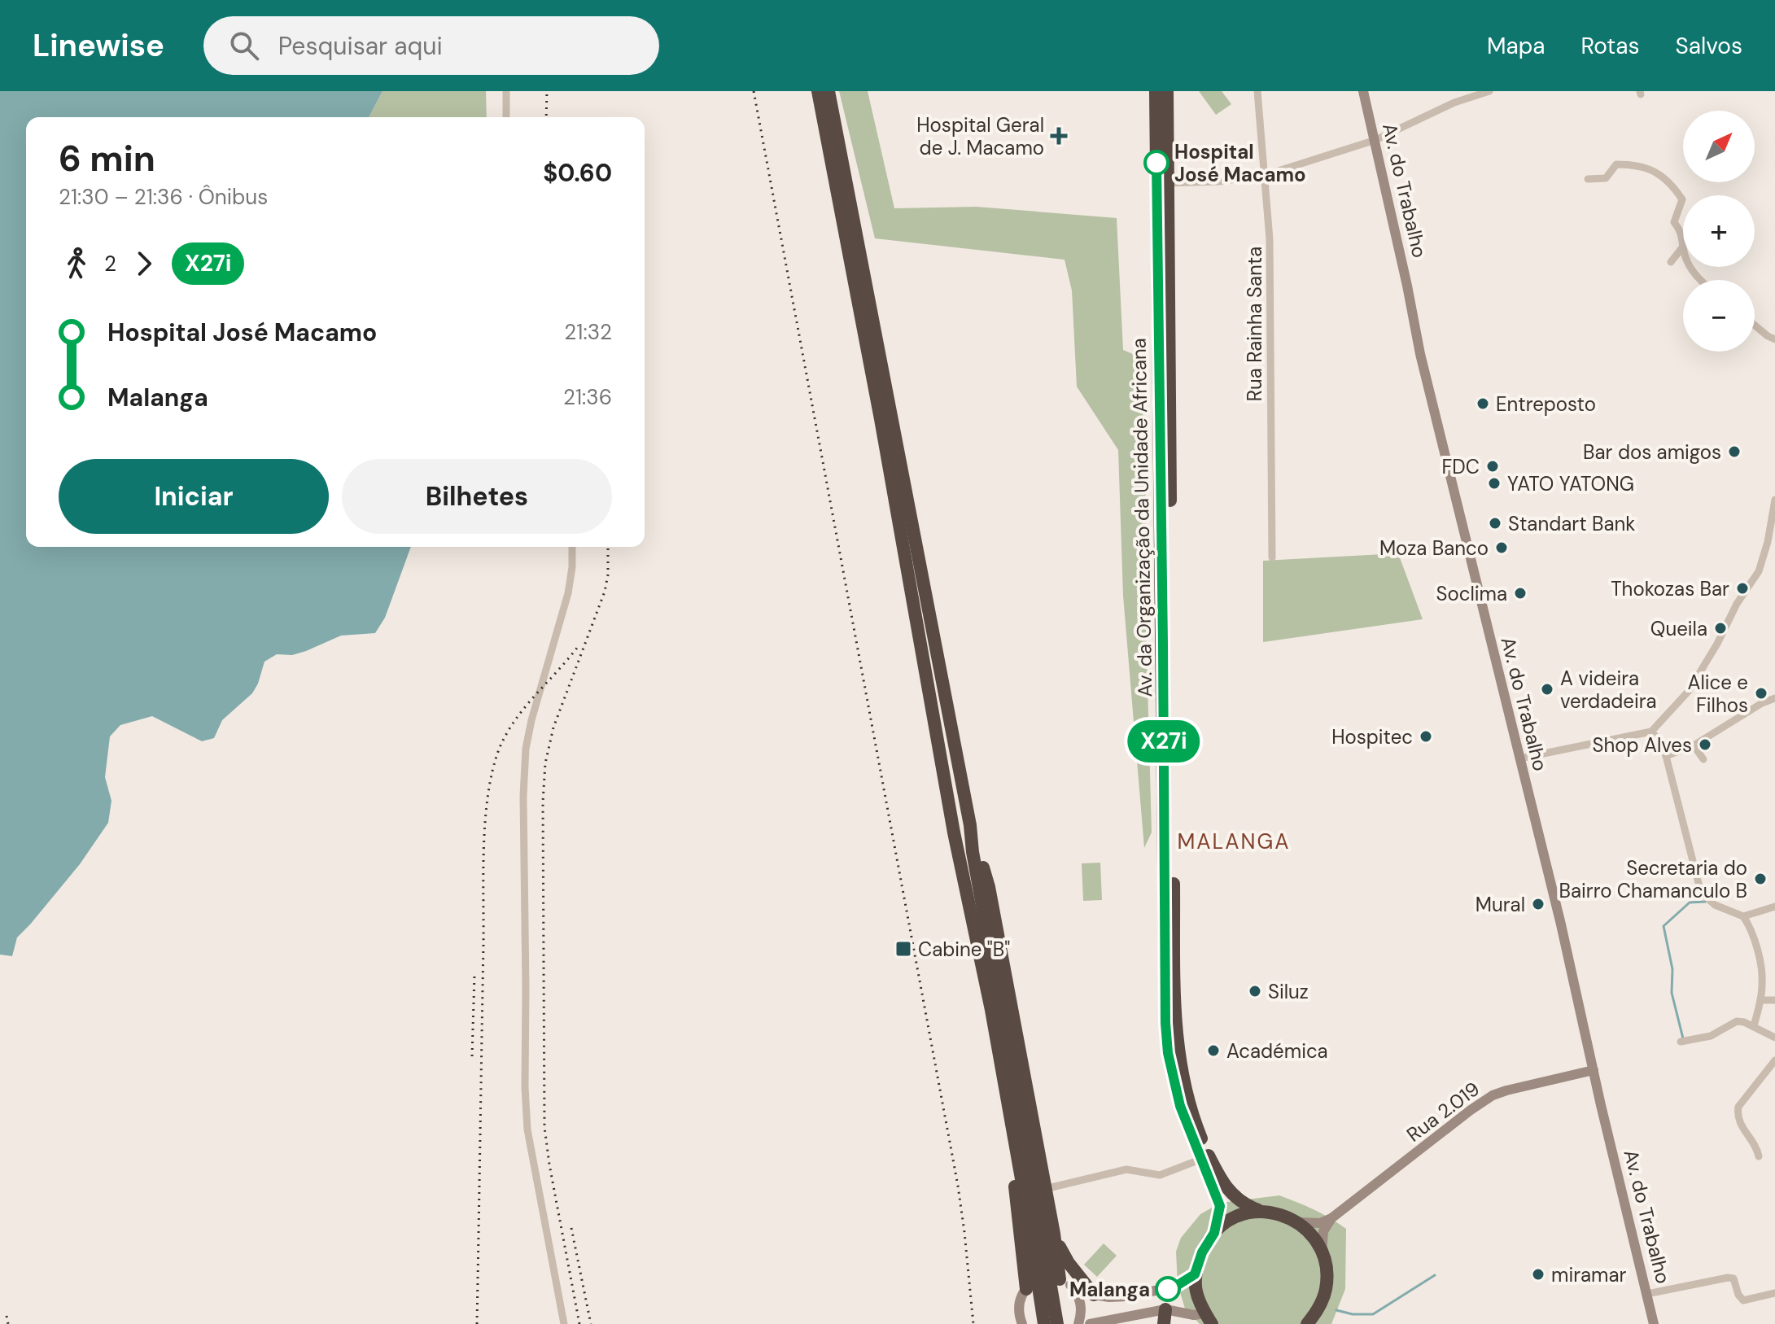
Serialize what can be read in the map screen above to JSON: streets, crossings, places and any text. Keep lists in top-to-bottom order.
{
  "streets": {
    "highway": ["Av. da Organização da Unidade Africana"],
    "main road": ["Av. do Trabalho", "Rua 2.019"],
    "street": ["Rua Rainha Santa"]
  },
  "crossings": [
    ["Av. do Trabalho", "Rua 2.019"]
  ],
  "districts": ["MALANGA"],
  "places": {
    "health": ["Hospital Geral de J. Macamo"],
    "other": [
      "Hospital José Macamo",
      "Entreposto",
      "Bar dos amigos",
      "FDC",
      "YATO YATONG",
      "Standart Bank",
      "Moza Banco",
      "Thokozas Bar",
      "Soclima",
      "Queila",
      "A videira verdadeira",
      "Alice e Filhos",
      "Hospitec",
      "Shop Alves",
      "Secretaria do Bairro Chamanculo B",
      "Mural",
      "Siluz",
      "Académica",
      "miramar",
      "Malanga"
    ],
    "transit": ["Cabine \"B\""]
  },
  "lines": ["bus line X27i"],
  "north": "top right",
  "page": {
    "header": "Linewise",
    "search": "Pesquisar aqui",
    "nav": ["Mapa", "Rotas", "Salvos"],
    "on_map": "X27i",
    "map_buttons": ["+", "−"],
    "heading": ["6 min", "21:30 – 21:36 · Ônibus", "$0.60"],
    "legs": ["2", "X27i"],
    "list": [
      {
        "name": "Hospital José Macamo",
        "value": "21:32"
      },
      {
        "name": "Malanga",
        "value": "21:36"
      }
    ],
    "buttons": ["Iniciar", "Bilhetes"]
  }
}
